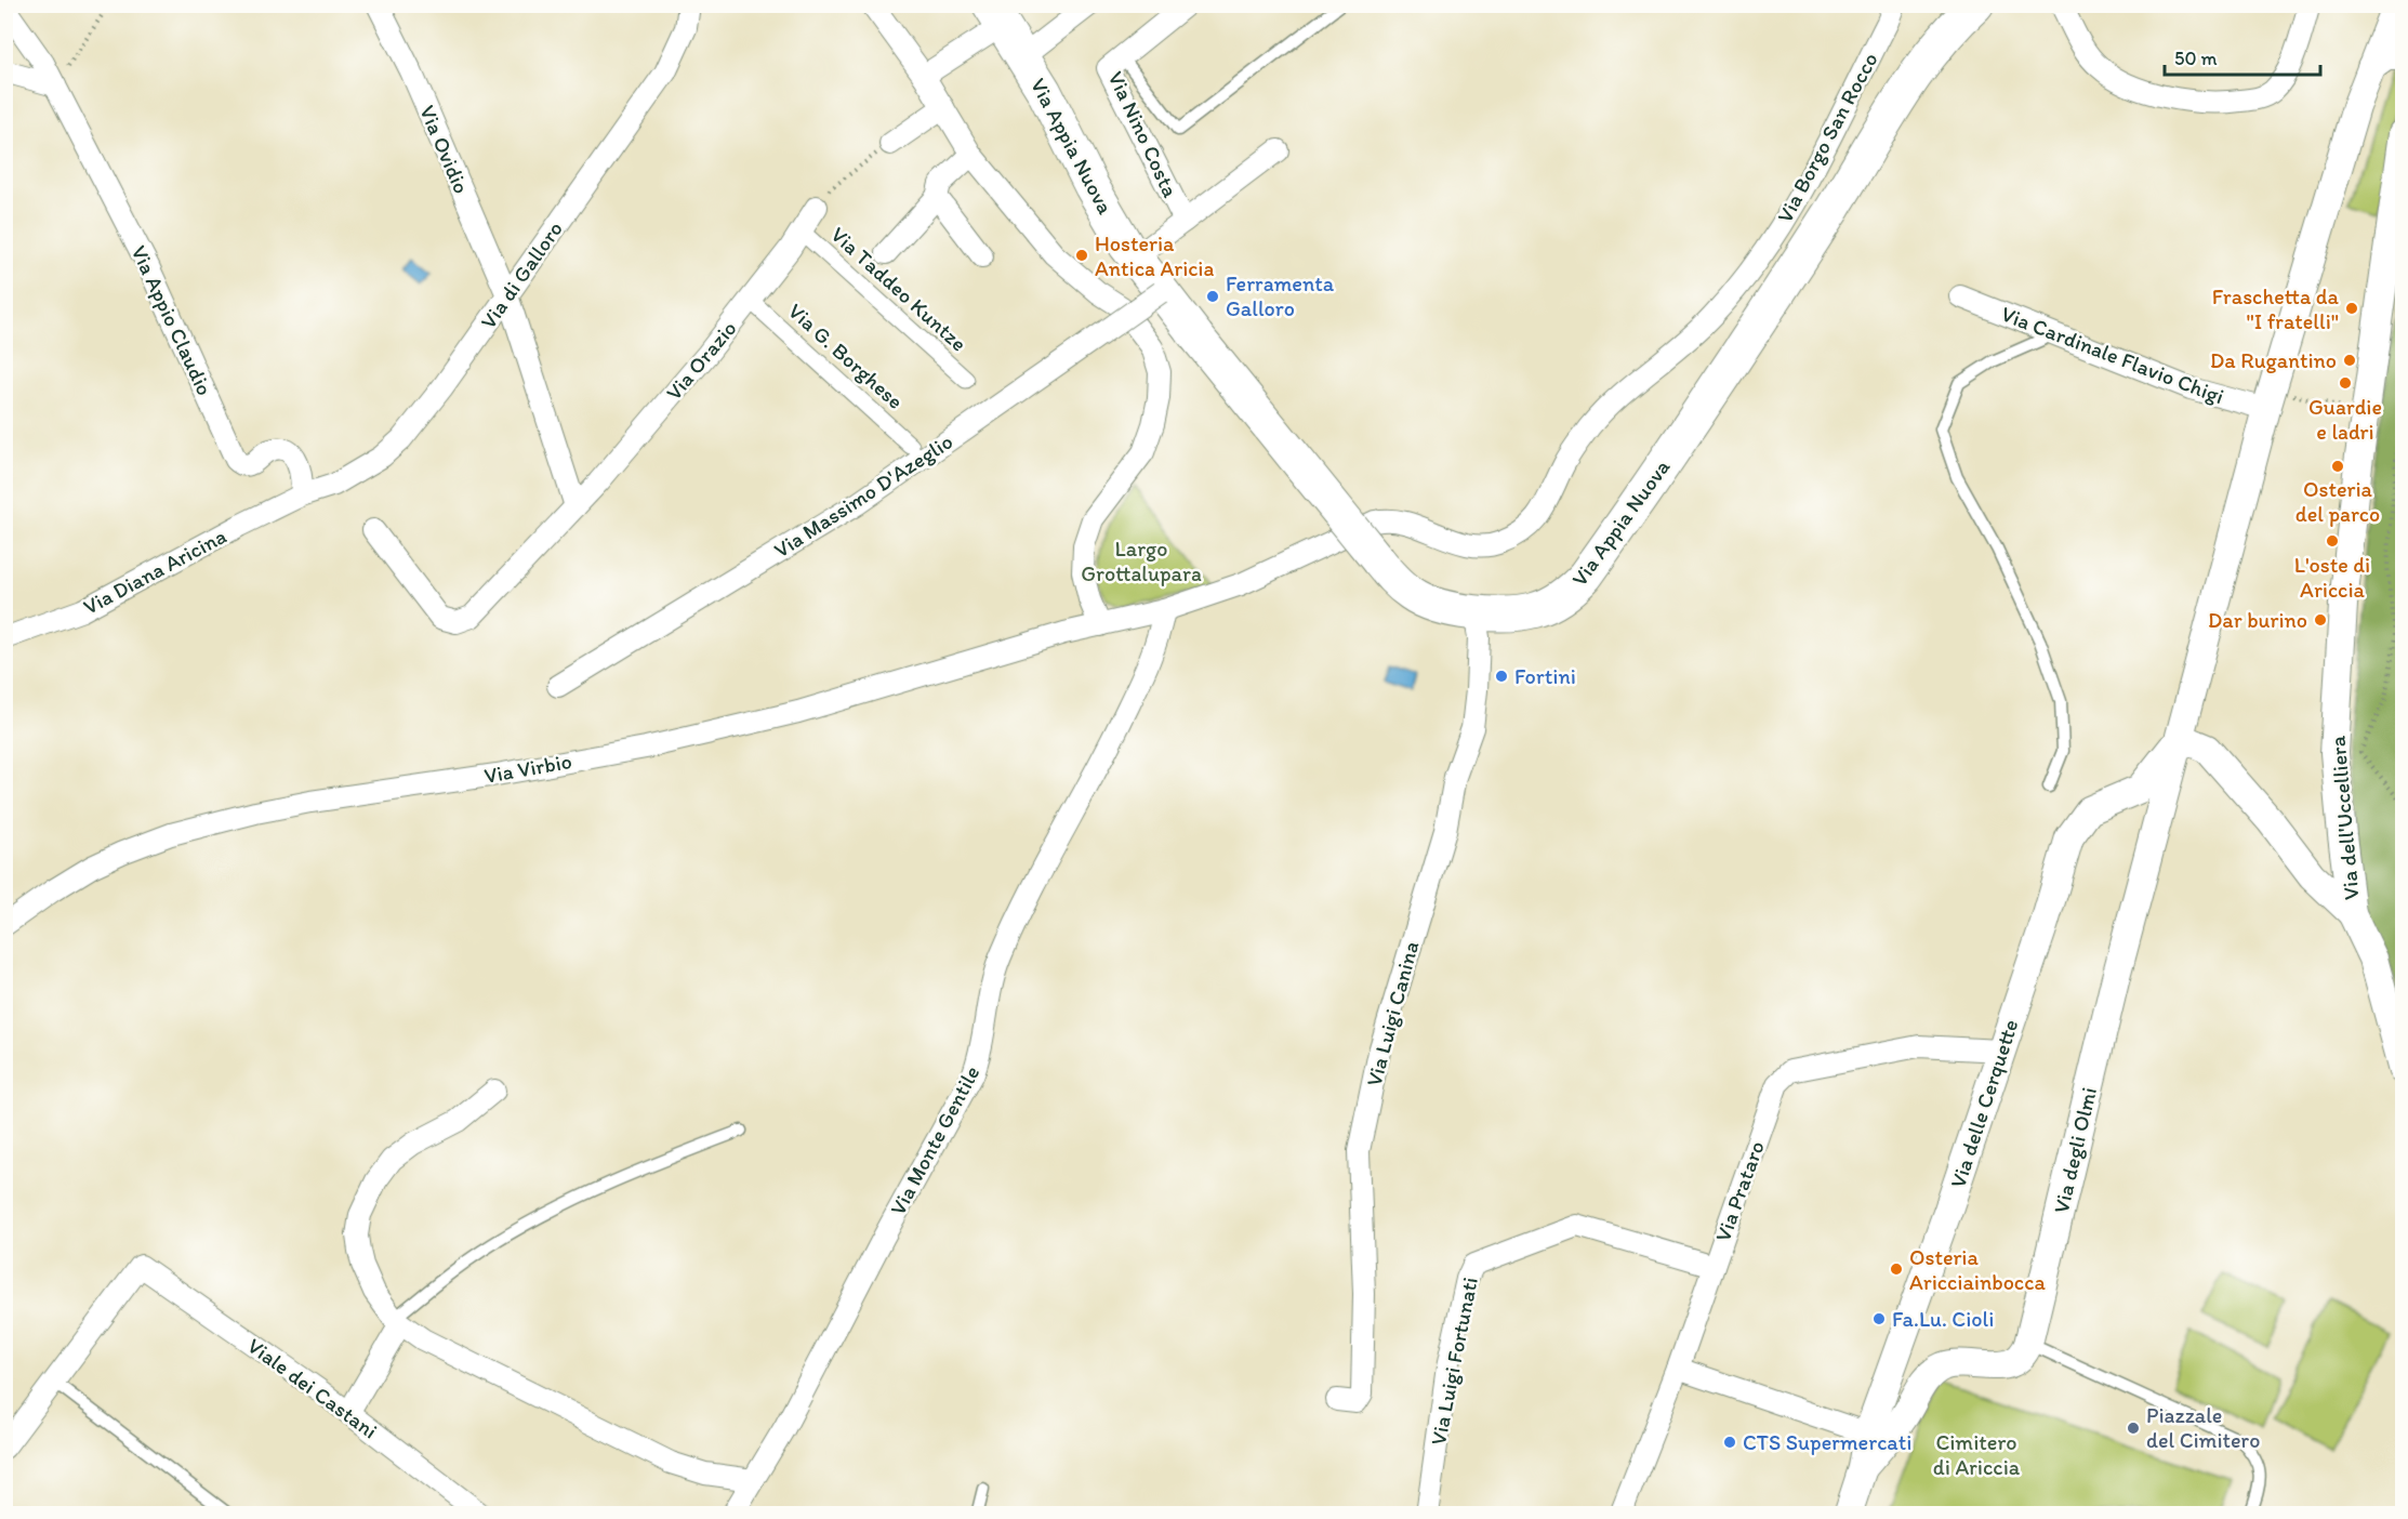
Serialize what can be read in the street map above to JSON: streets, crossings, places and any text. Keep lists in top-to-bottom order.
{
  "streets": {
    "main road": ["Via Appia Nuova"],
    "street": [
      "Via Nino Costa",
      "Via Borgo San Rocco",
      "Via Ovidio",
      "Via di Galloro",
      "Via Taddeo Kuntze",
      "Via Appio Claudio",
      "Via Cardinale Flavio Chigi",
      "Via G. Borghese",
      "Via Orazio",
      "Via Massimo D'Azeglio",
      "Via Diana Aricina",
      "Via Virbio",
      "Via dell'Uccelliera",
      "Via Luigi Canina",
      "Via delle Cerquette",
      "Via Monte Gentile",
      "Via degli Olmi",
      "Via Prataro",
      "Via Luigi Fortunati",
      "Viale dei Castani"
    ]
  },
  "crossings": [
    ["Via Nino Costa", "Via Appia Nuova"],
    ["Via Borgo San Rocco", "Via Monte Gentile"],
    ["Via Appia Nuova", "Via Massimo D'Azeglio"],
    ["Via Appia Nuova", "Via Luigi Canina"],
    ["Via Ovidio", "Via di Galloro"],
    ["Via di Galloro", "Via Appio Claudio"],
    ["Via di Galloro", "Via Diana Aricina"],
    ["Via Taddeo Kuntze", "Via Orazio"],
    ["Via Appio Claudio", "Via Diana Aricina"],
    ["Via Cardinale Flavio Chigi", "Via degli Olmi"],
    ["Via G. Borghese", "Via Orazio"],
    ["Via delle Cerquette", "Via degli Olmi"],
    ["Via delle Cerquette", "Via Prataro"],
    ["Via Prataro", "Via Luigi Fortunati"]
  ],
  "parks": ["Largo Grottalupara", "Cimitero di Ariccia"],
  "places": [
    "Hosteria Antica Aricia",
    "Ferramenta Galloro",
    "Fraschetta da \"I fratelli\"",
    "Da Rugantino",
    "Guardie e ladri",
    "Osteria del parco",
    "L'oste di Ariccia",
    "Dar burino",
    "Fortini",
    "Osteria Aricciainbocca",
    "Fa.Lu. Cioli",
    "Piazzale del Cimitero",
    "CTS Supermercati"
  ],
  "scale_bar": "50 m"
}
